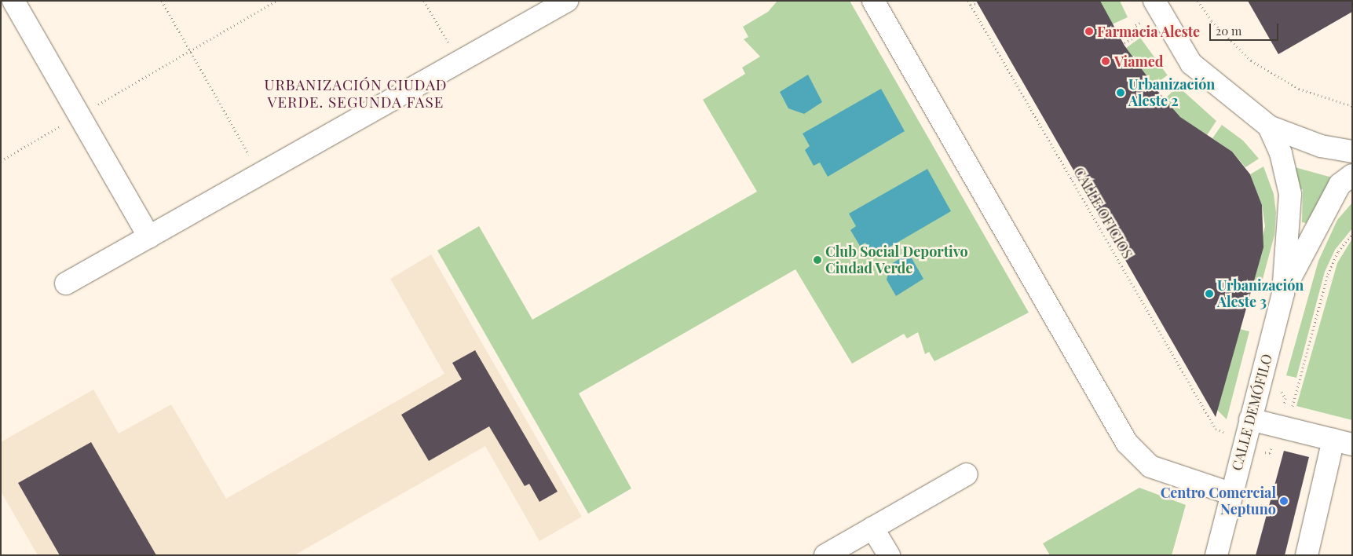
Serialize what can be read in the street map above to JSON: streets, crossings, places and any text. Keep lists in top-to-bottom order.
{
  "streets": {
    "street": ["CALLE DEMÓFILO"],
    "path": ["CALLE OFICIOS"]
  },
  "districts": ["URBANIZACIÓN CIUDAD VERDE. SEGUNDA FASE"],
  "places": [
    "Farmacia Aleste",
    "Viamed",
    "Urbanización Aleste 2",
    "Club Social Deportivo Ciudad Verde",
    "Urbanización Aleste 3",
    "Centro Comercial Neptuno"
  ],
  "scale_bar": "20 m"
}
